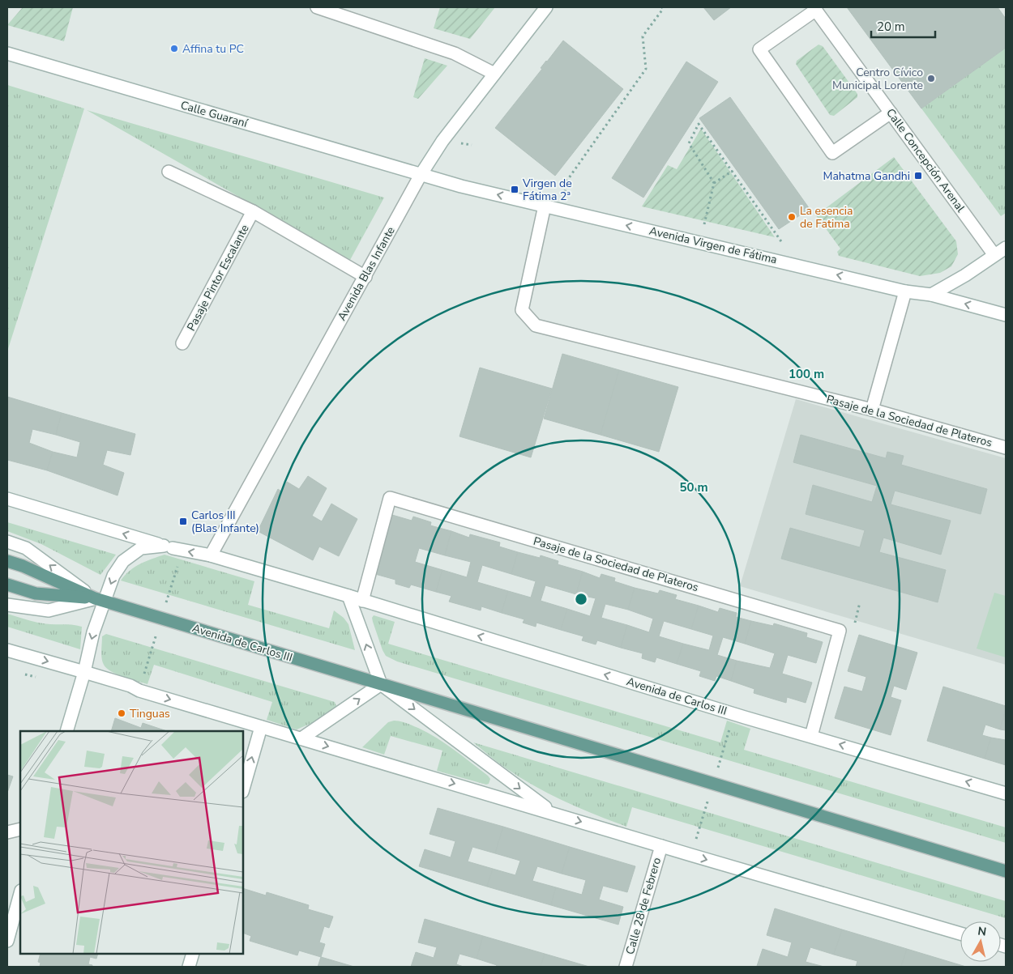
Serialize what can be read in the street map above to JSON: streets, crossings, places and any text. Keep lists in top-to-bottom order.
{
  "streets": {
    "main road": ["Avenida de Carlos III"],
    "street": [
      "Calle Guaraní",
      "Calle Concepción Arenal",
      "Avenida Virgen de Fátima",
      "Avenida Blas Infante",
      "Pasaje Pintor Escalante",
      "Pasaje de la Sociedad de Plateros",
      "Calle 28 de Febrero"
    ]
  },
  "crossings": [
    ["Calle Guaraní", "Avenida Virgen de Fátima"],
    ["Calle Guaraní", "Avenida Blas Infante"],
    ["Avenida Virgen de Fátima", "Avenida Blas Infante"],
    ["Avenida Virgen de Fátima", "Pasaje de la Sociedad de Plateros"],
    ["Avenida Blas Infante", "Avenida de Carlos III"],
    ["Pasaje de la Sociedad de Plateros", "Avenida de Carlos III"],
    ["Avenida de Carlos III", "Calle 28 de Febrero"]
  ],
  "one_way": ["Avenida Virgen de Fátima"],
  "places": {
    "other": [
      "Affina tu PC",
      "Centro Cívico Municipal Lorente",
      "La esencia de Fatima",
      "Tinguas"
    ],
    "transit": ["Mahatma Gandhi", "Virgen de Fátima 2ª", "Carlos III (Blas Infante)"]
  },
  "scale_bar": "20 m",
  "north": "top",
  "rings": ["100 m", "50 m"]
}
